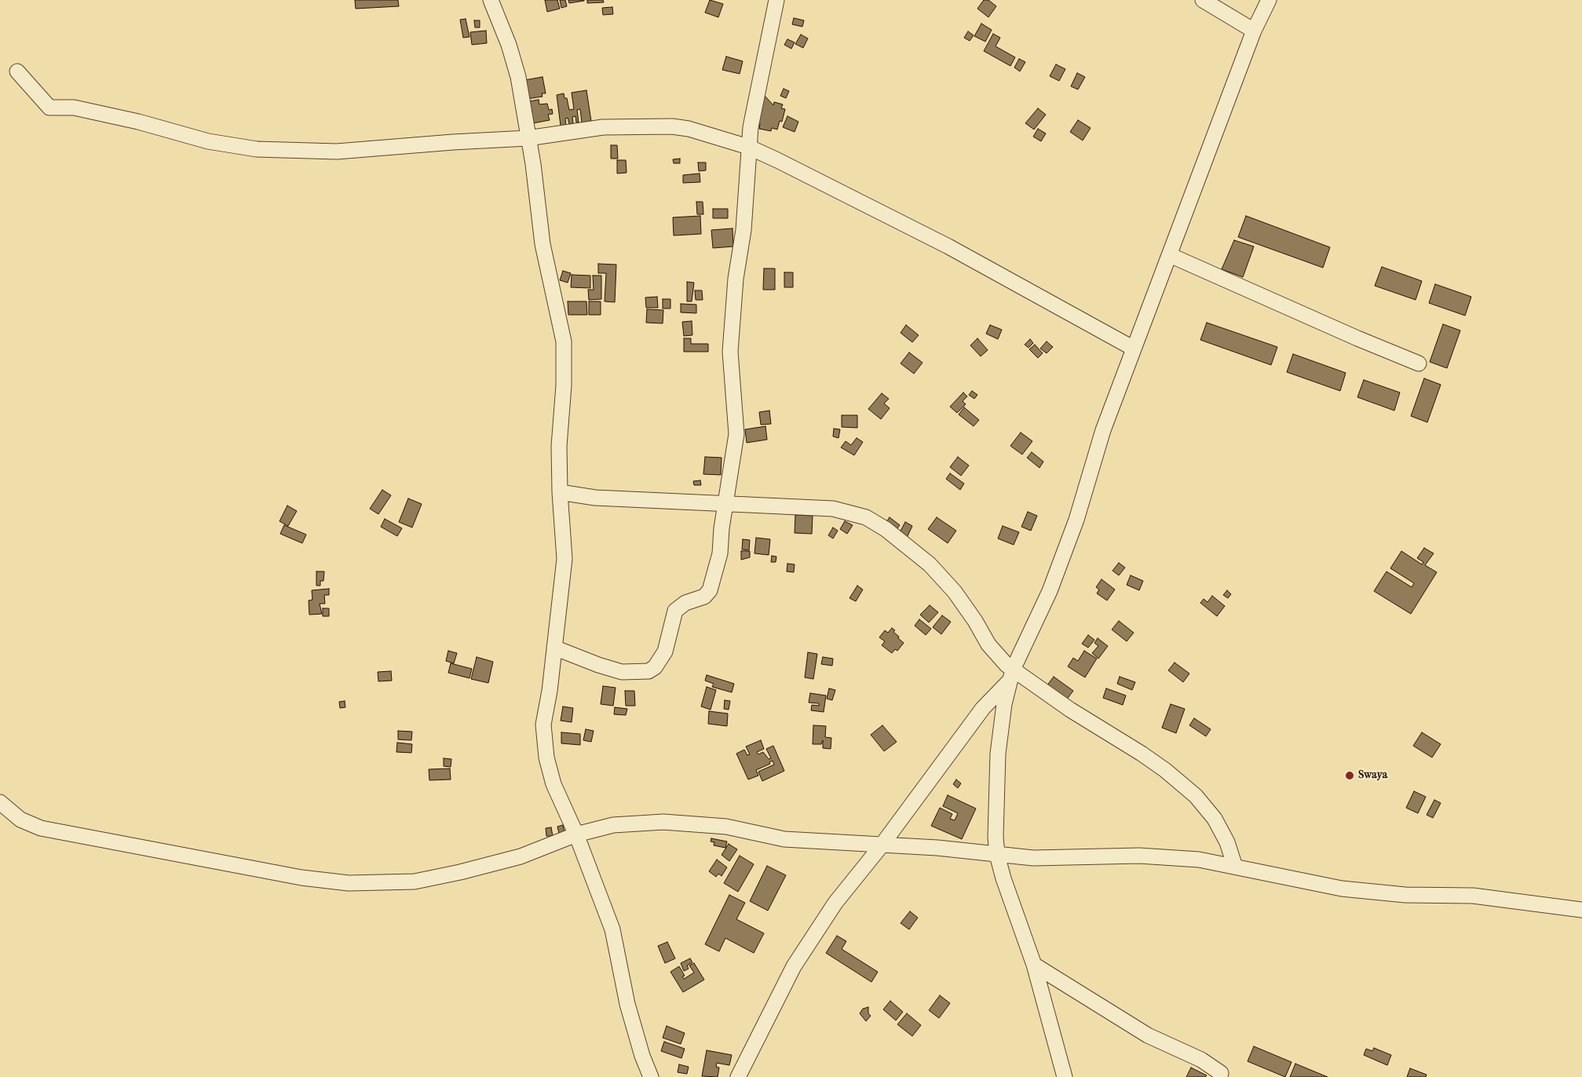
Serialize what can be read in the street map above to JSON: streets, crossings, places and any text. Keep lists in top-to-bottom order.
{
  "places": ["Swaya"]
}
